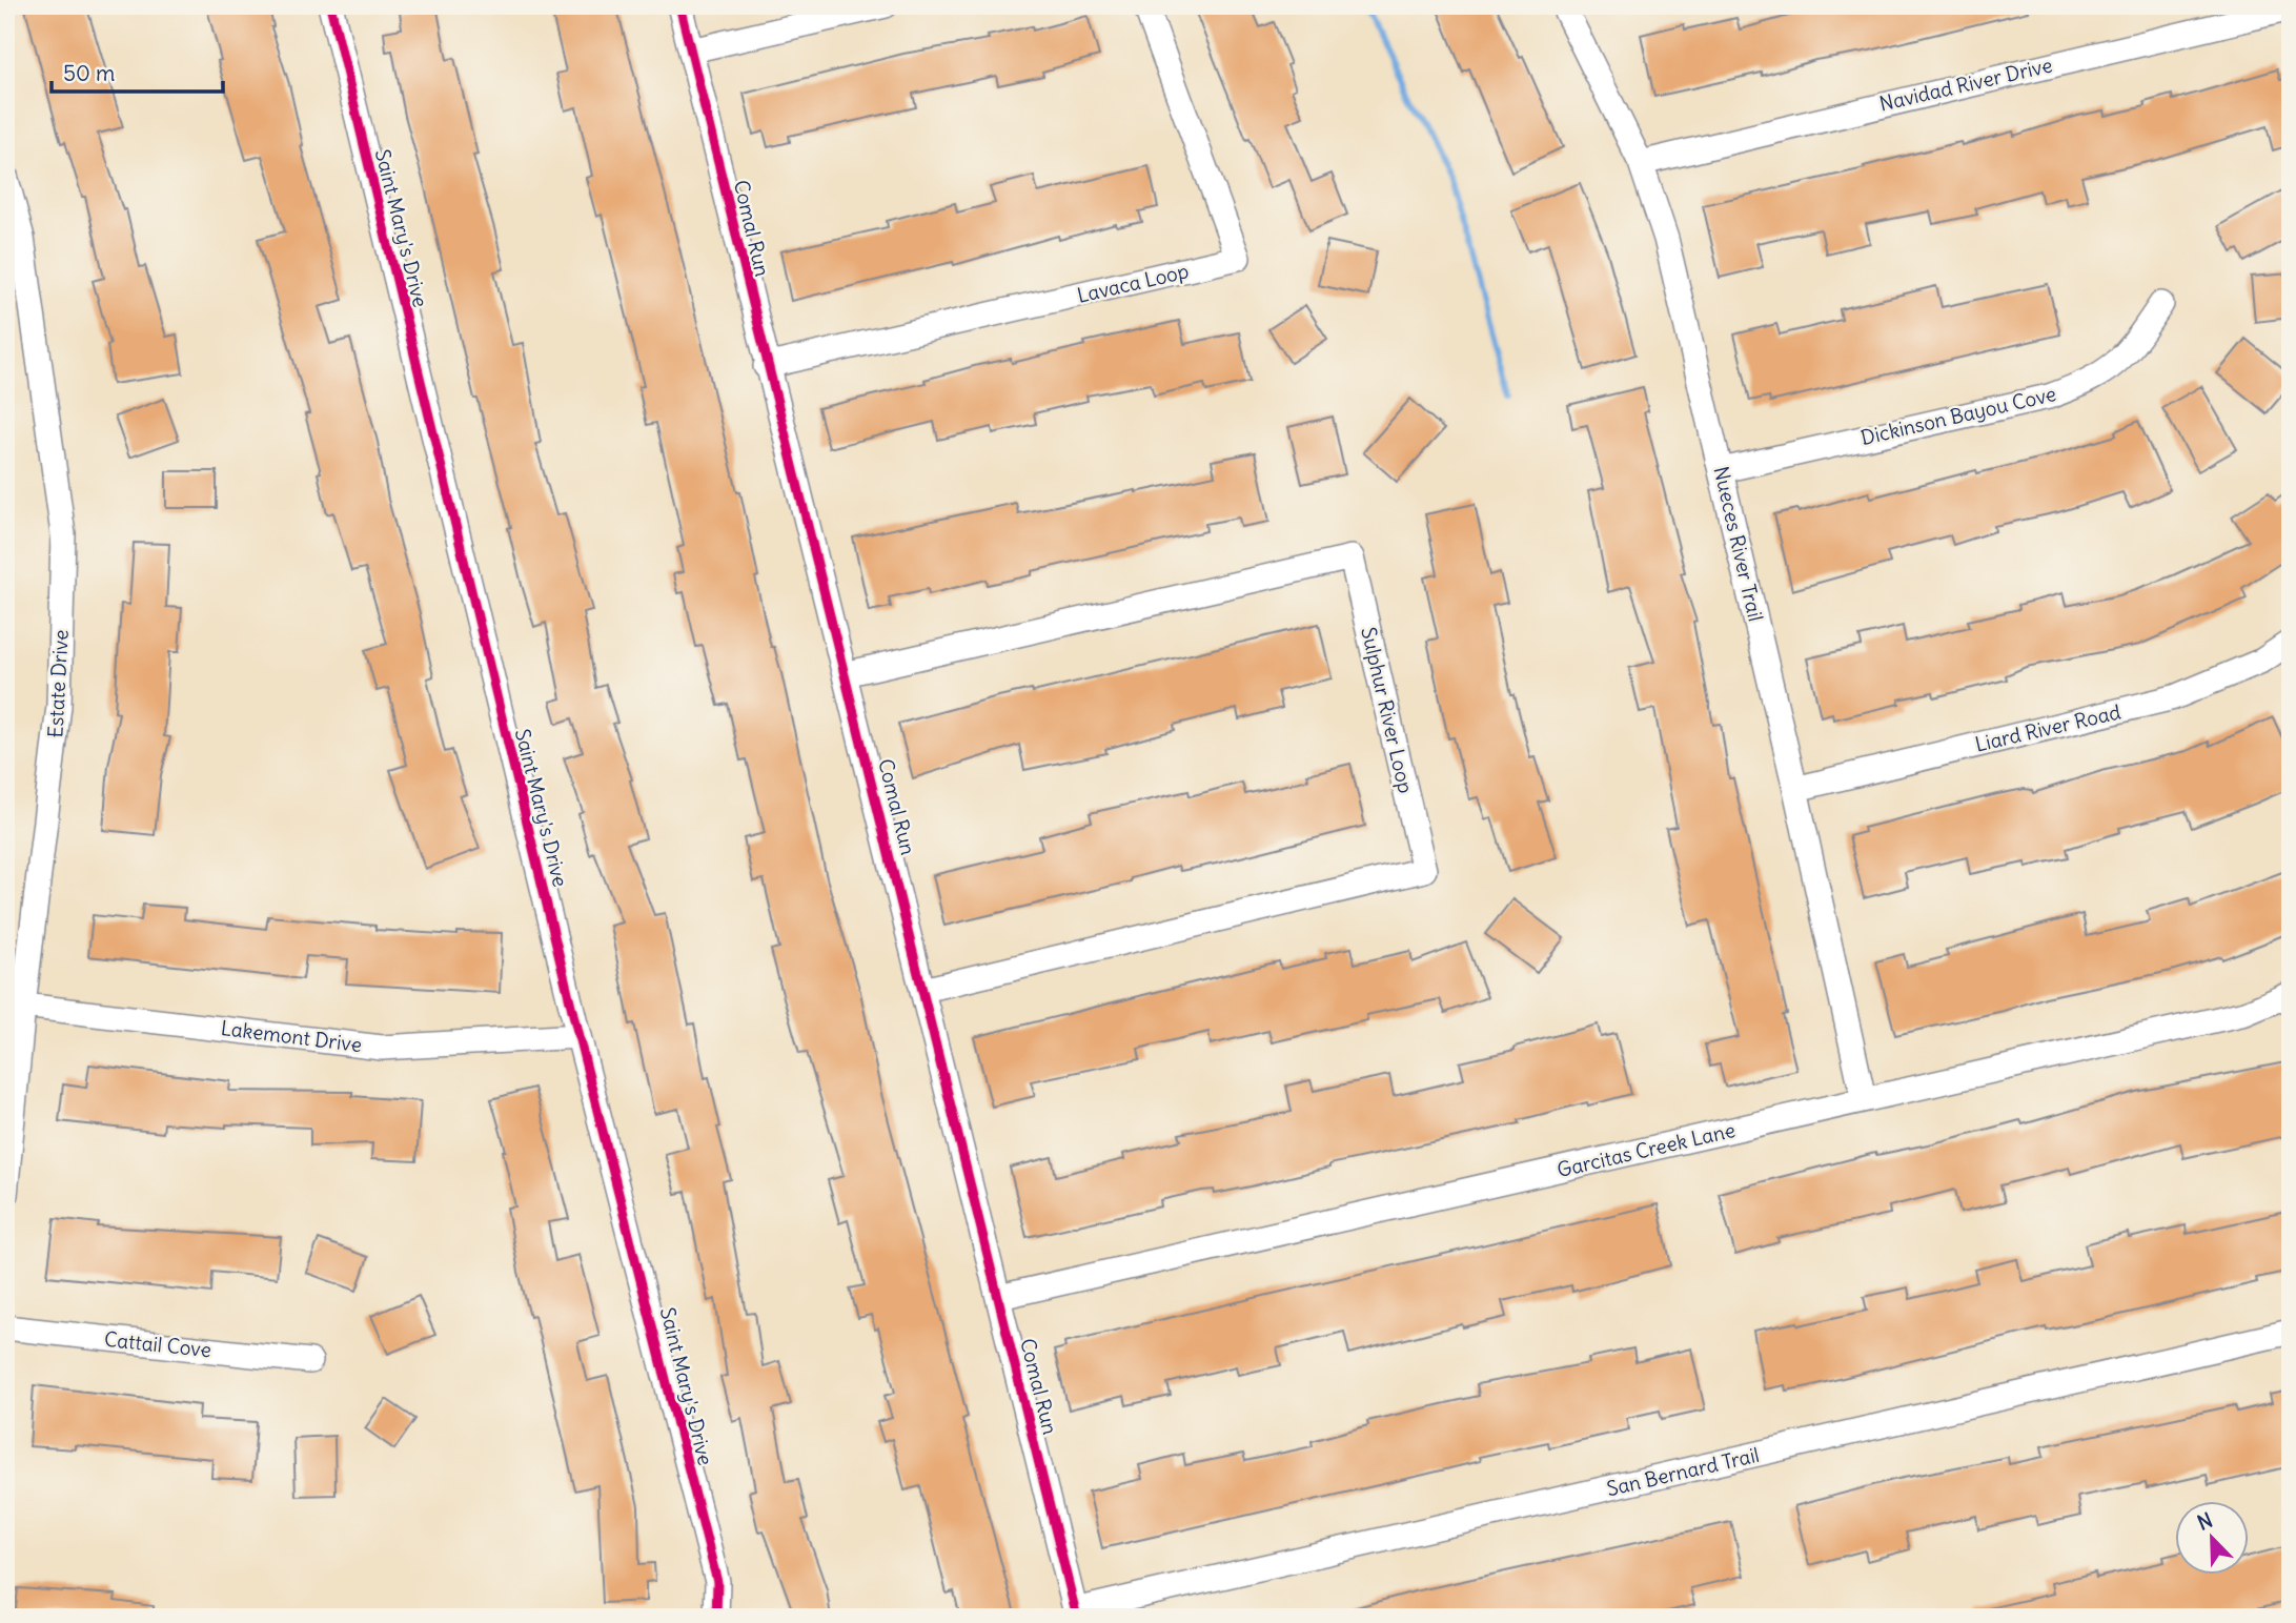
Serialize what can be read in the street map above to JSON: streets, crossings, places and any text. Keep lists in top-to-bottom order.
{
  "streets": {
    "street": [
      "Navidad River Drive",
      "Saint Mary's Drive",
      "Comal Run",
      "Lavaca Loop",
      "Dickinson Bayou Cove",
      "Nueces River Trail",
      "Estate Drive",
      "Sulphur River Loop",
      "Liard River Road",
      "Lakemont Drive",
      "Garcitas Creek Lane",
      "Cattail Cove",
      "San Bernard Trail"
    ]
  },
  "crossings": [
    ["Navidad River Drive", "Nueces River Trail"],
    ["Saint Mary's Drive", "Lakemont Drive"],
    ["Comal Run", "Lavaca Loop"],
    ["Comal Run", "Sulphur River Loop"],
    ["Comal Run", "Garcitas Creek Lane"],
    ["Comal Run", "San Bernard Trail"],
    ["Dickinson Bayou Cove", "Nueces River Trail"],
    ["Nueces River Trail", "Liard River Road"],
    ["Nueces River Trail", "Garcitas Creek Lane"],
    ["Estate Drive", "Lakemont Drive"]
  ],
  "scale_bar": "50 m",
  "north": "top left"
}
